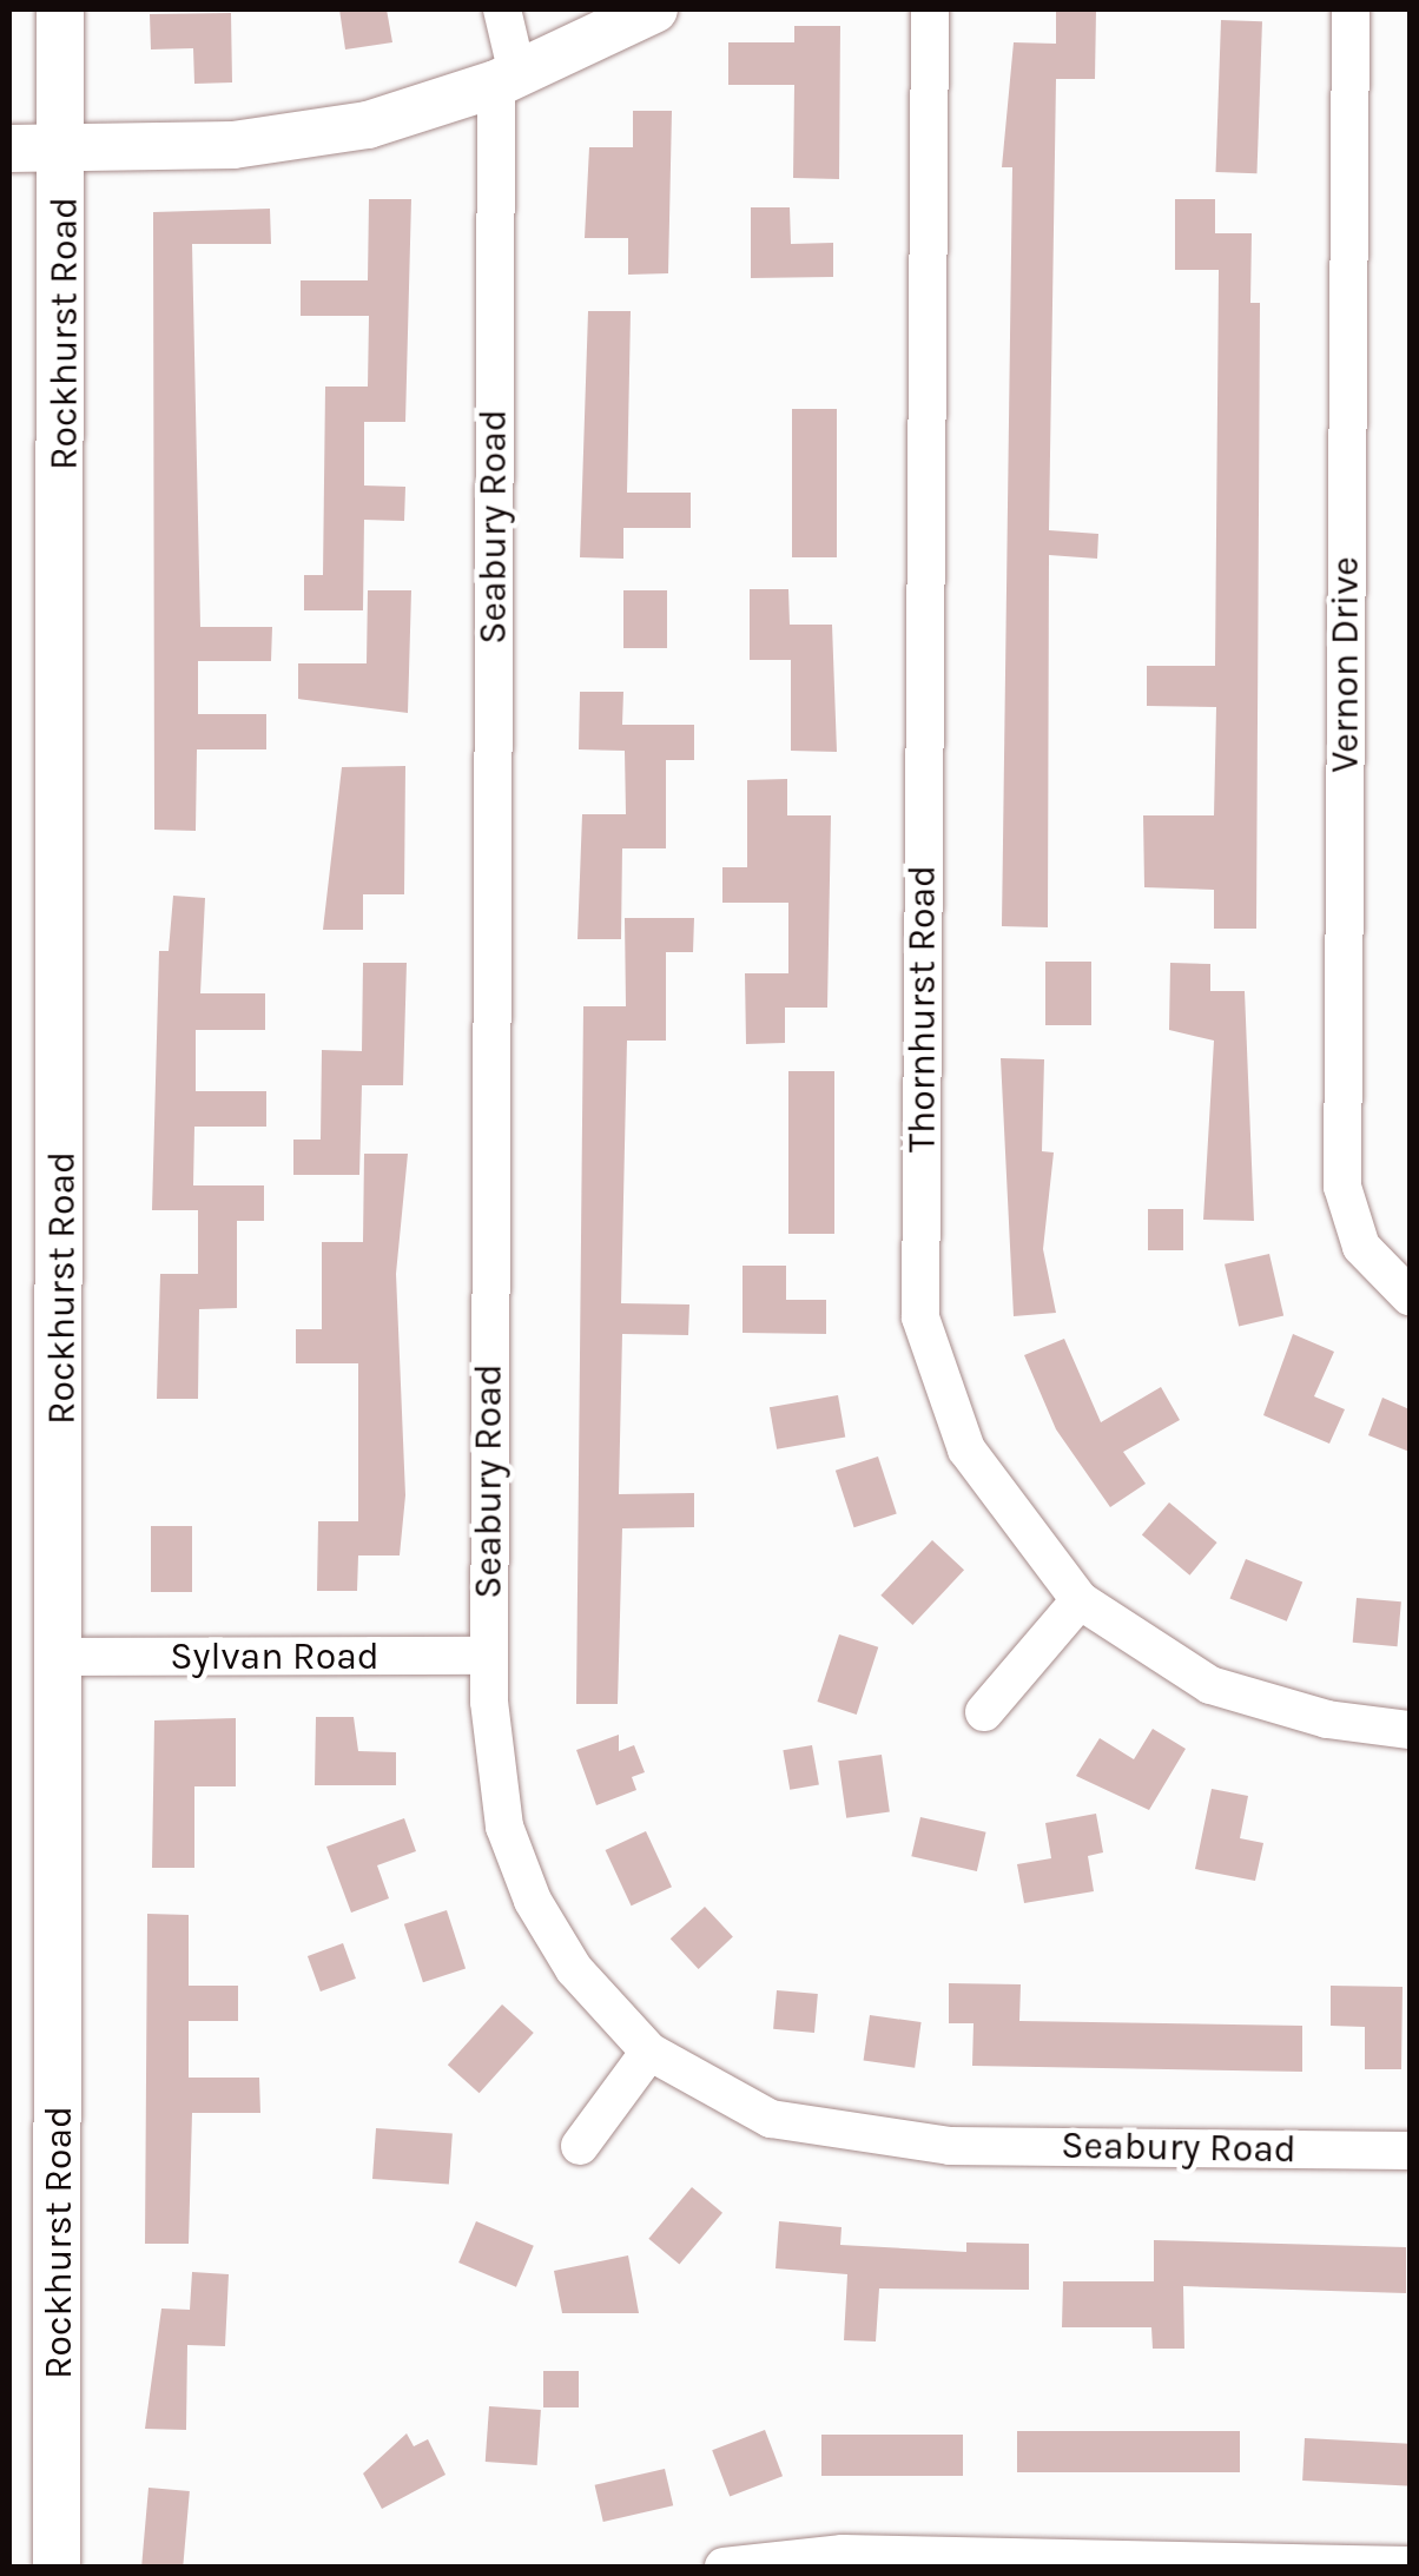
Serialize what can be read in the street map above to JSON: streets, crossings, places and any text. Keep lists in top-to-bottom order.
{
  "streets": {
    "street": [
      "Rockhurst Road",
      "Seabury Road",
      "Vernon Drive",
      "Thornhurst Road",
      "Sylvan Road"
    ]
  },
  "crossings": [
    ["Rockhurst Road", "Sylvan Road"],
    ["Seabury Road", "Sylvan Road"]
  ]
}
